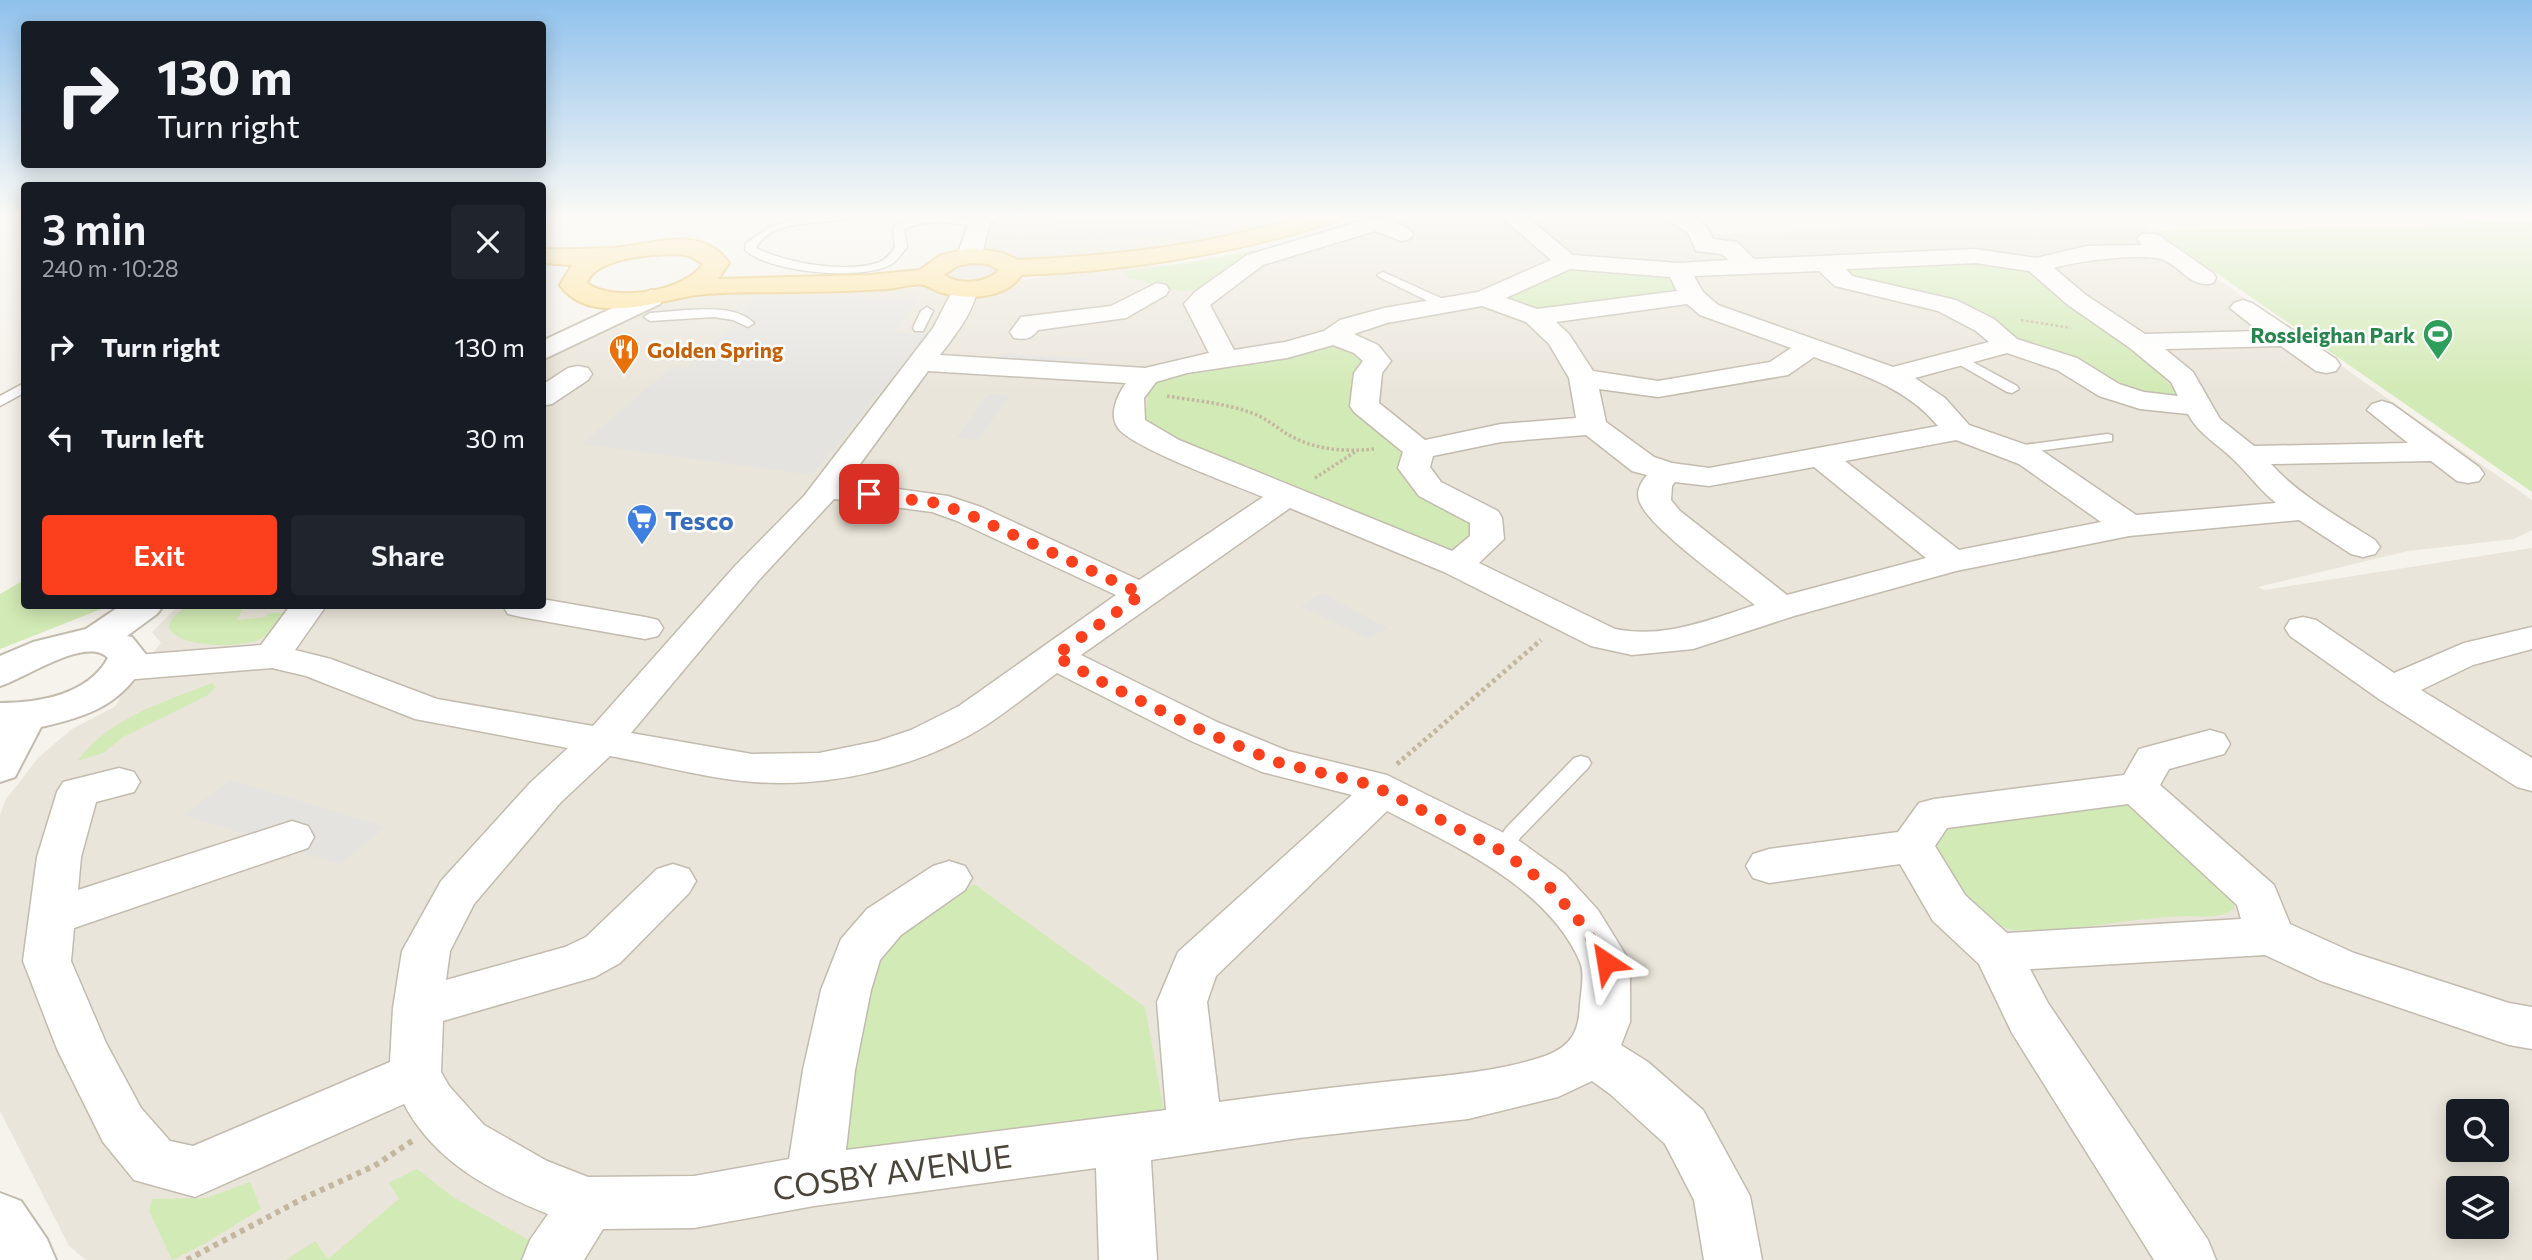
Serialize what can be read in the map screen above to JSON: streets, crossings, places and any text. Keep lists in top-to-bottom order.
{
  "streets": {
    "street": ["COSBY AVENUE"]
  },
  "places": {
    "sports": ["Rossleighan Park"],
    "restaurant": ["Golden Spring"],
    "supermarket": ["Tesco"]
  },
  "page": {
    "turn": ["130 m", "Turn right"],
    "heading": ["3 min", "240 m · 10:28"],
    "list": [
      {
        "name": "Turn right",
        "value": "130 m"
      },
      {
        "name": "Turn left",
        "value": "30 m"
      }
    ],
    "buttons": ["Exit", "Share"]
  }
}
